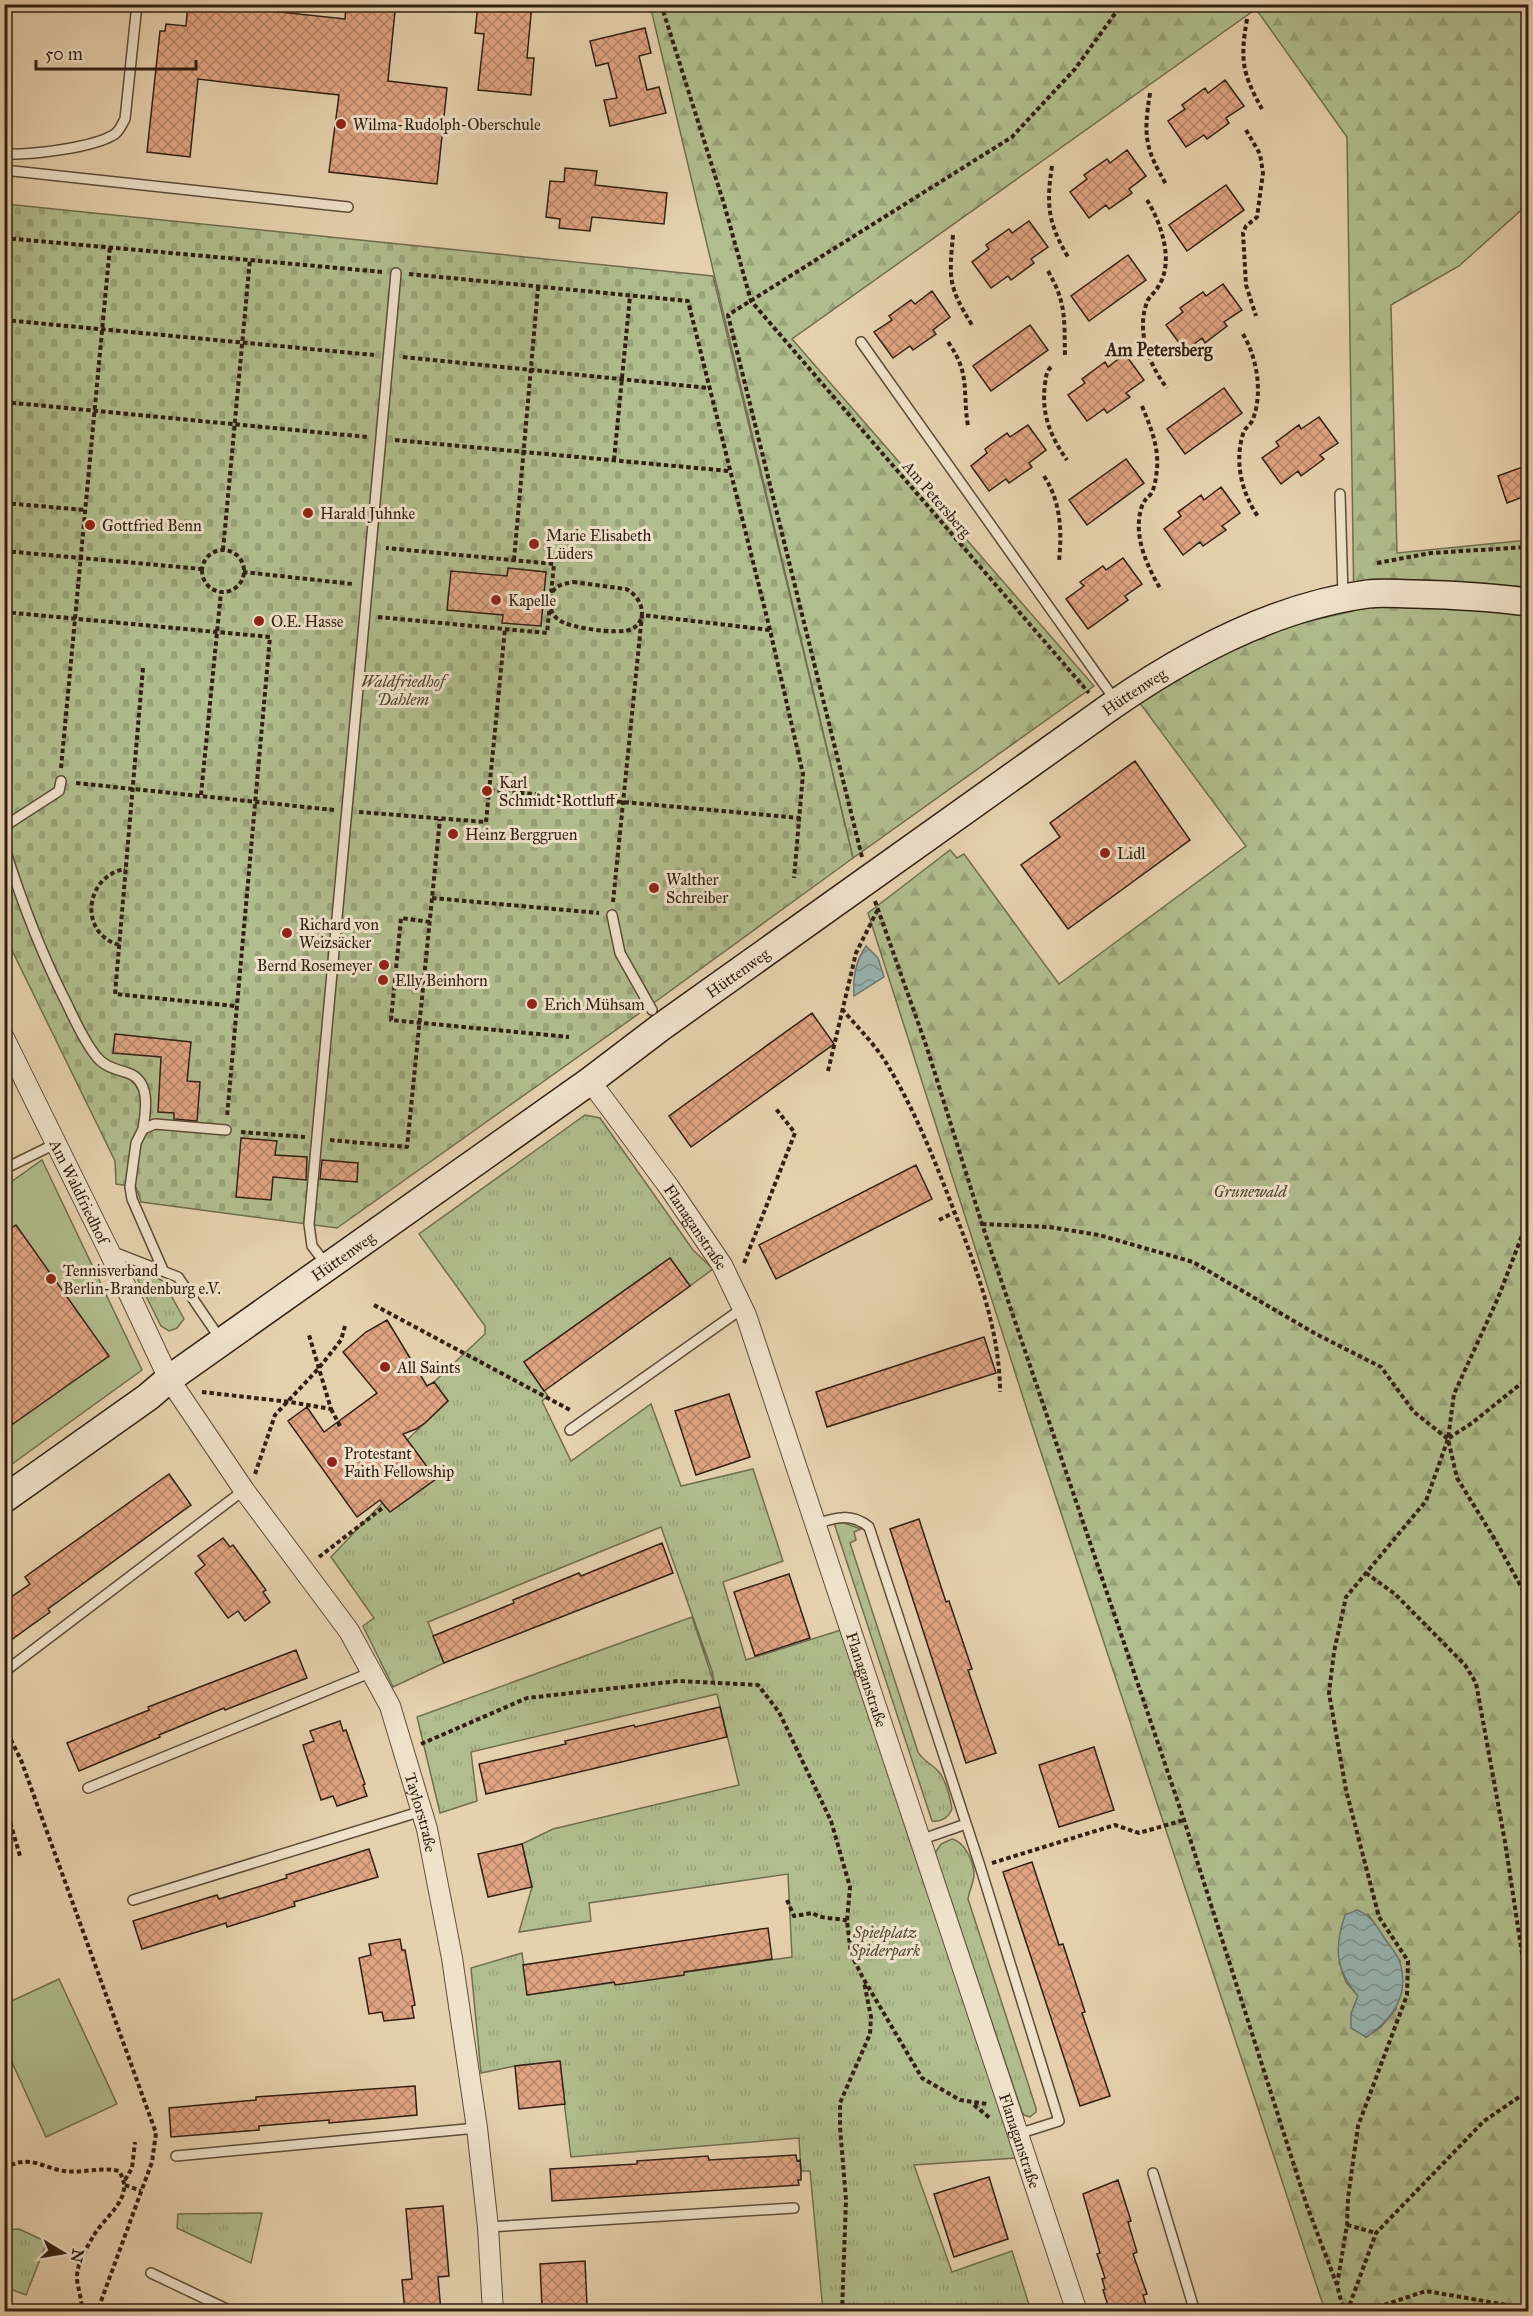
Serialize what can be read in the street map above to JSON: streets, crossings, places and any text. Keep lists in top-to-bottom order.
{
  "streets": {
    "main road": ["Hüttenweg"],
    "street": ["Am Waldfriedhof", "Flanaganstraße", "Taylorstraße"],
    "path": ["Am Petersberg"]
  },
  "crossings": [
    ["Am Petersberg", "Hüttenweg"],
    ["Hüttenweg", "Am Waldfriedhof"],
    ["Hüttenweg", "Flanaganstraße"],
    ["Hüttenweg", "Taylorstraße"],
    ["Am Waldfriedhof", "Taylorstraße"]
  ],
  "districts": ["Am Petersberg"],
  "parks": ["Waldfriedhof Dahlem", "Grunewald", "Spielplatz Spiderpark"],
  "places": [
    "Wilma-Rudolph-Oberschule",
    "Harald Juhnke",
    "Gottfried Benn",
    "Marie Elisabeth Lüders",
    "Kapelle",
    "O.E. Hasse",
    "Karl Schmidt-Rottluff",
    "Heinz Berggruen",
    "Lidl",
    "Walther Schreiber",
    "Richard von Weizsäcker",
    "Bernd Rosemeyer",
    "Elly Beinhorn",
    "Erich Mühsam",
    "Tennisverband Berlin-Brandenburg e.V.",
    "All Saints",
    "Protestant Faith Fellowship"
  ],
  "scale_bar": "50 m",
  "north": "right"
}
